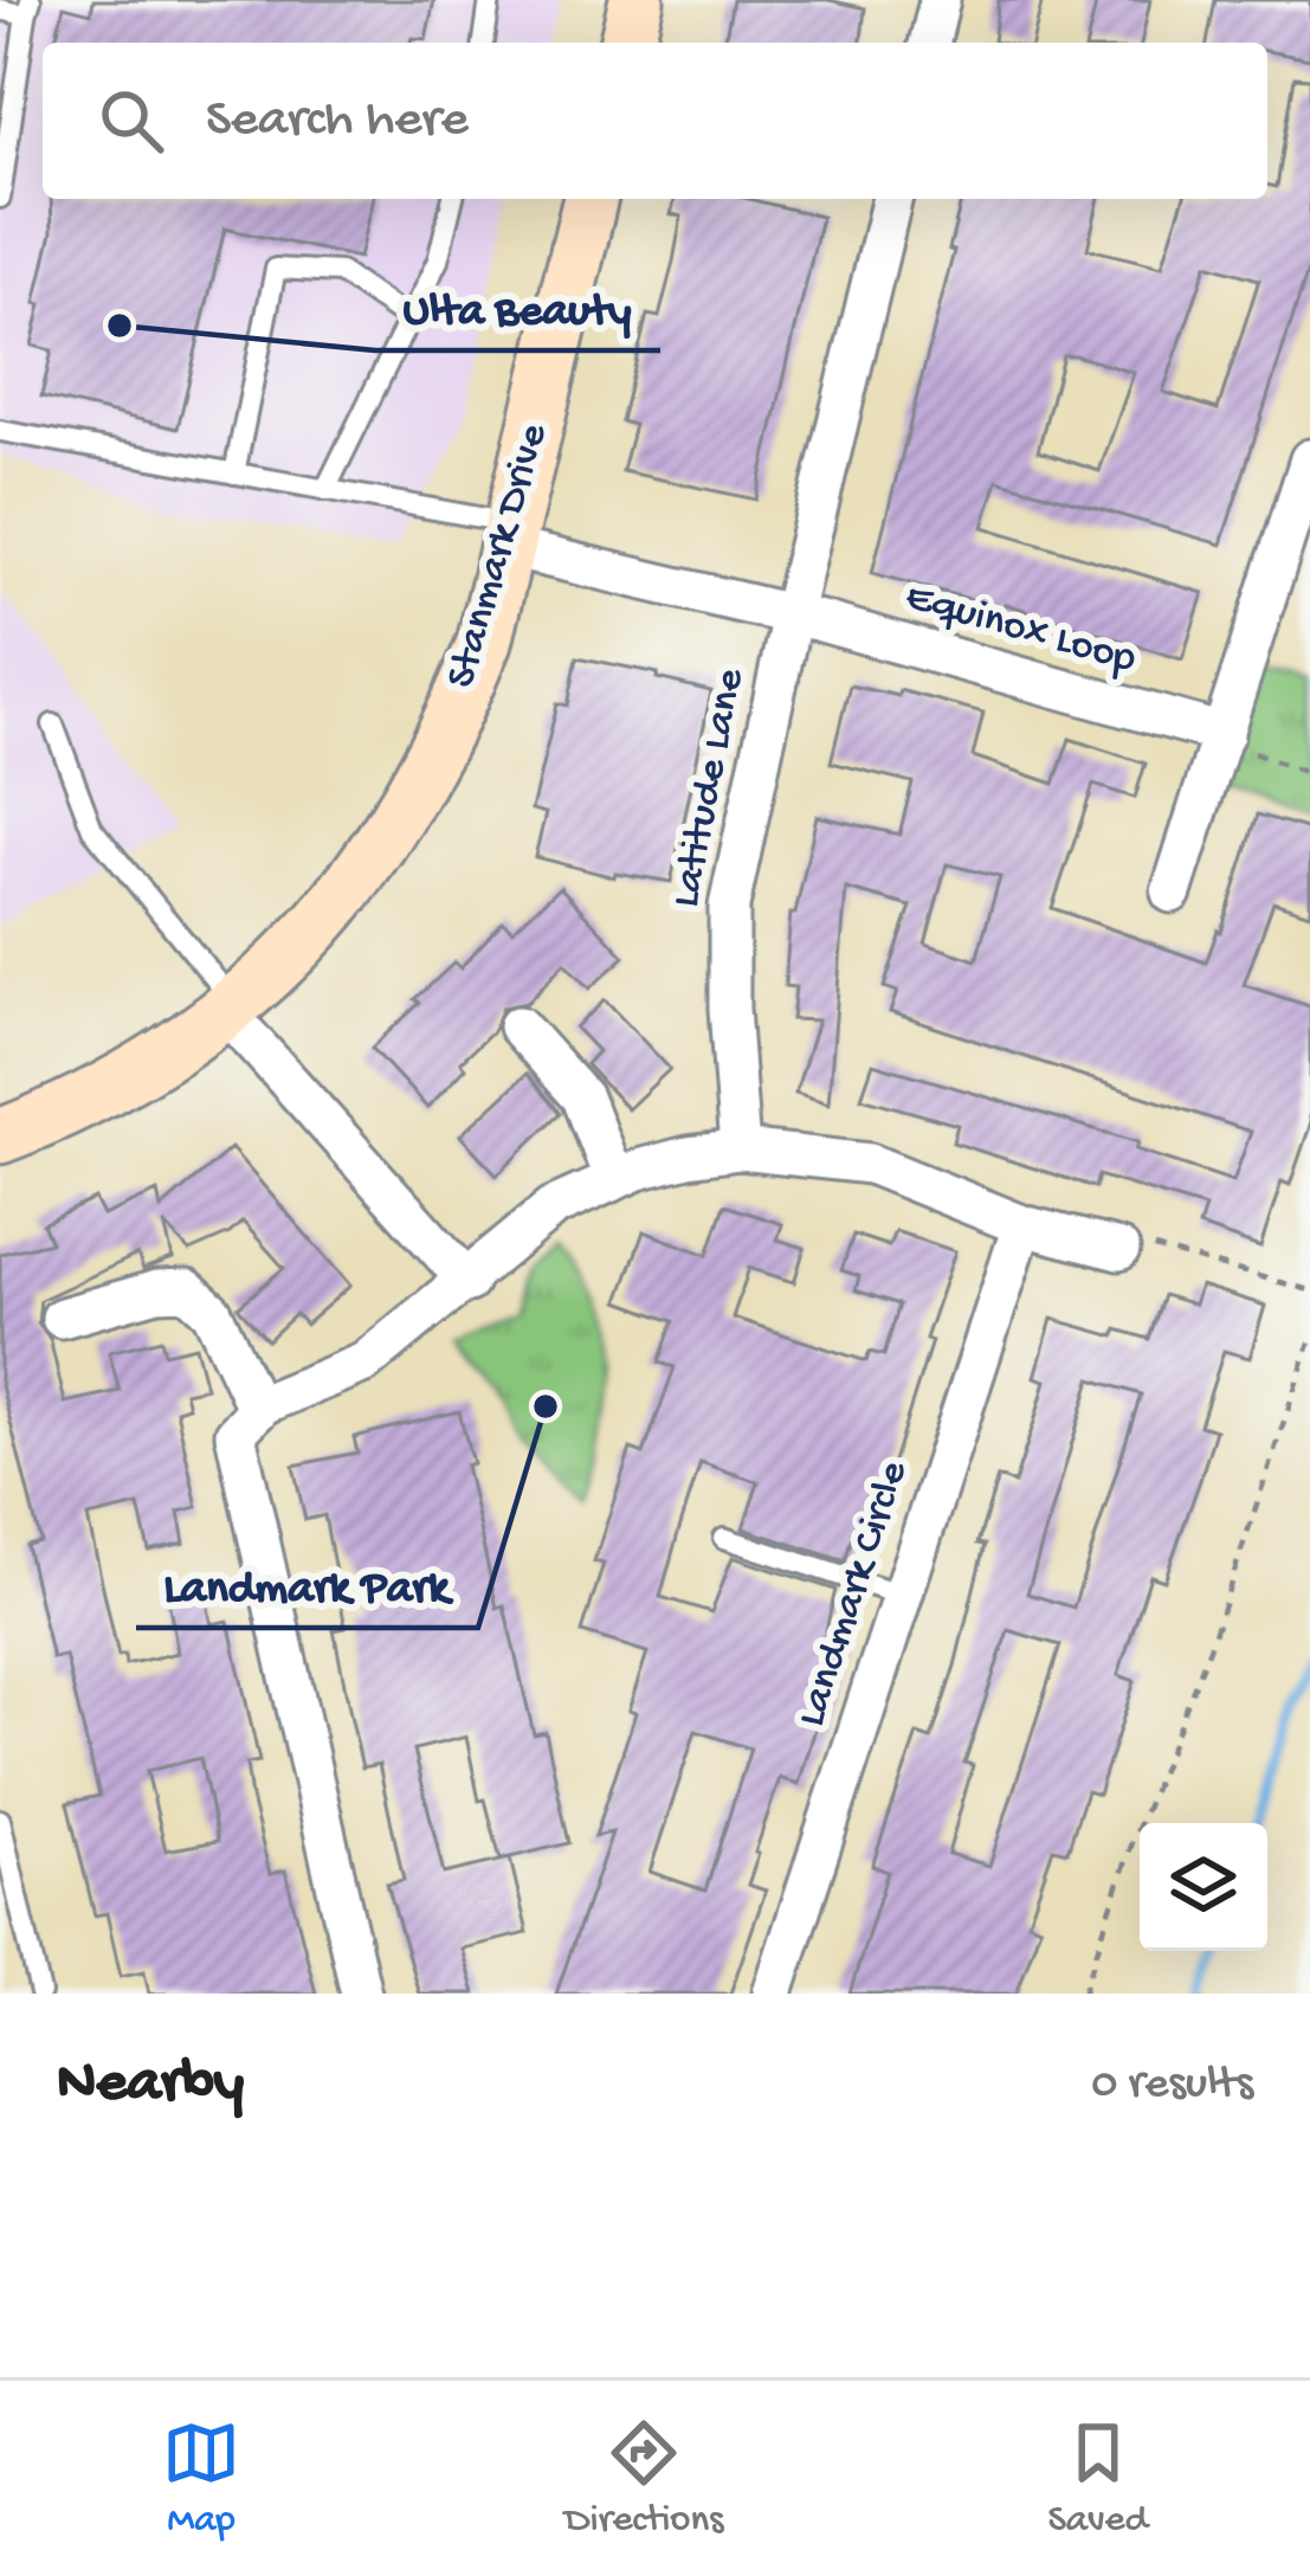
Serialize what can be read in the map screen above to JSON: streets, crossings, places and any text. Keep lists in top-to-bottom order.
{
  "streets": {
    "main road": ["Stanmark Drive"],
    "street": ["Equinox Loop", "Latitude Lane", "Landmark Circle"]
  },
  "crossings": [
    ["Stanmark Drive", "Equinox Loop"],
    ["Equinox Loop", "Latitude Lane"]
  ],
  "places": ["Ulta Beauty", "Landmark Park"],
  "page": {
    "search": "Search here",
    "heading": ["Nearby", "0 results"],
    "nav": ["Map", "Directions", "Saved"]
  }
}
